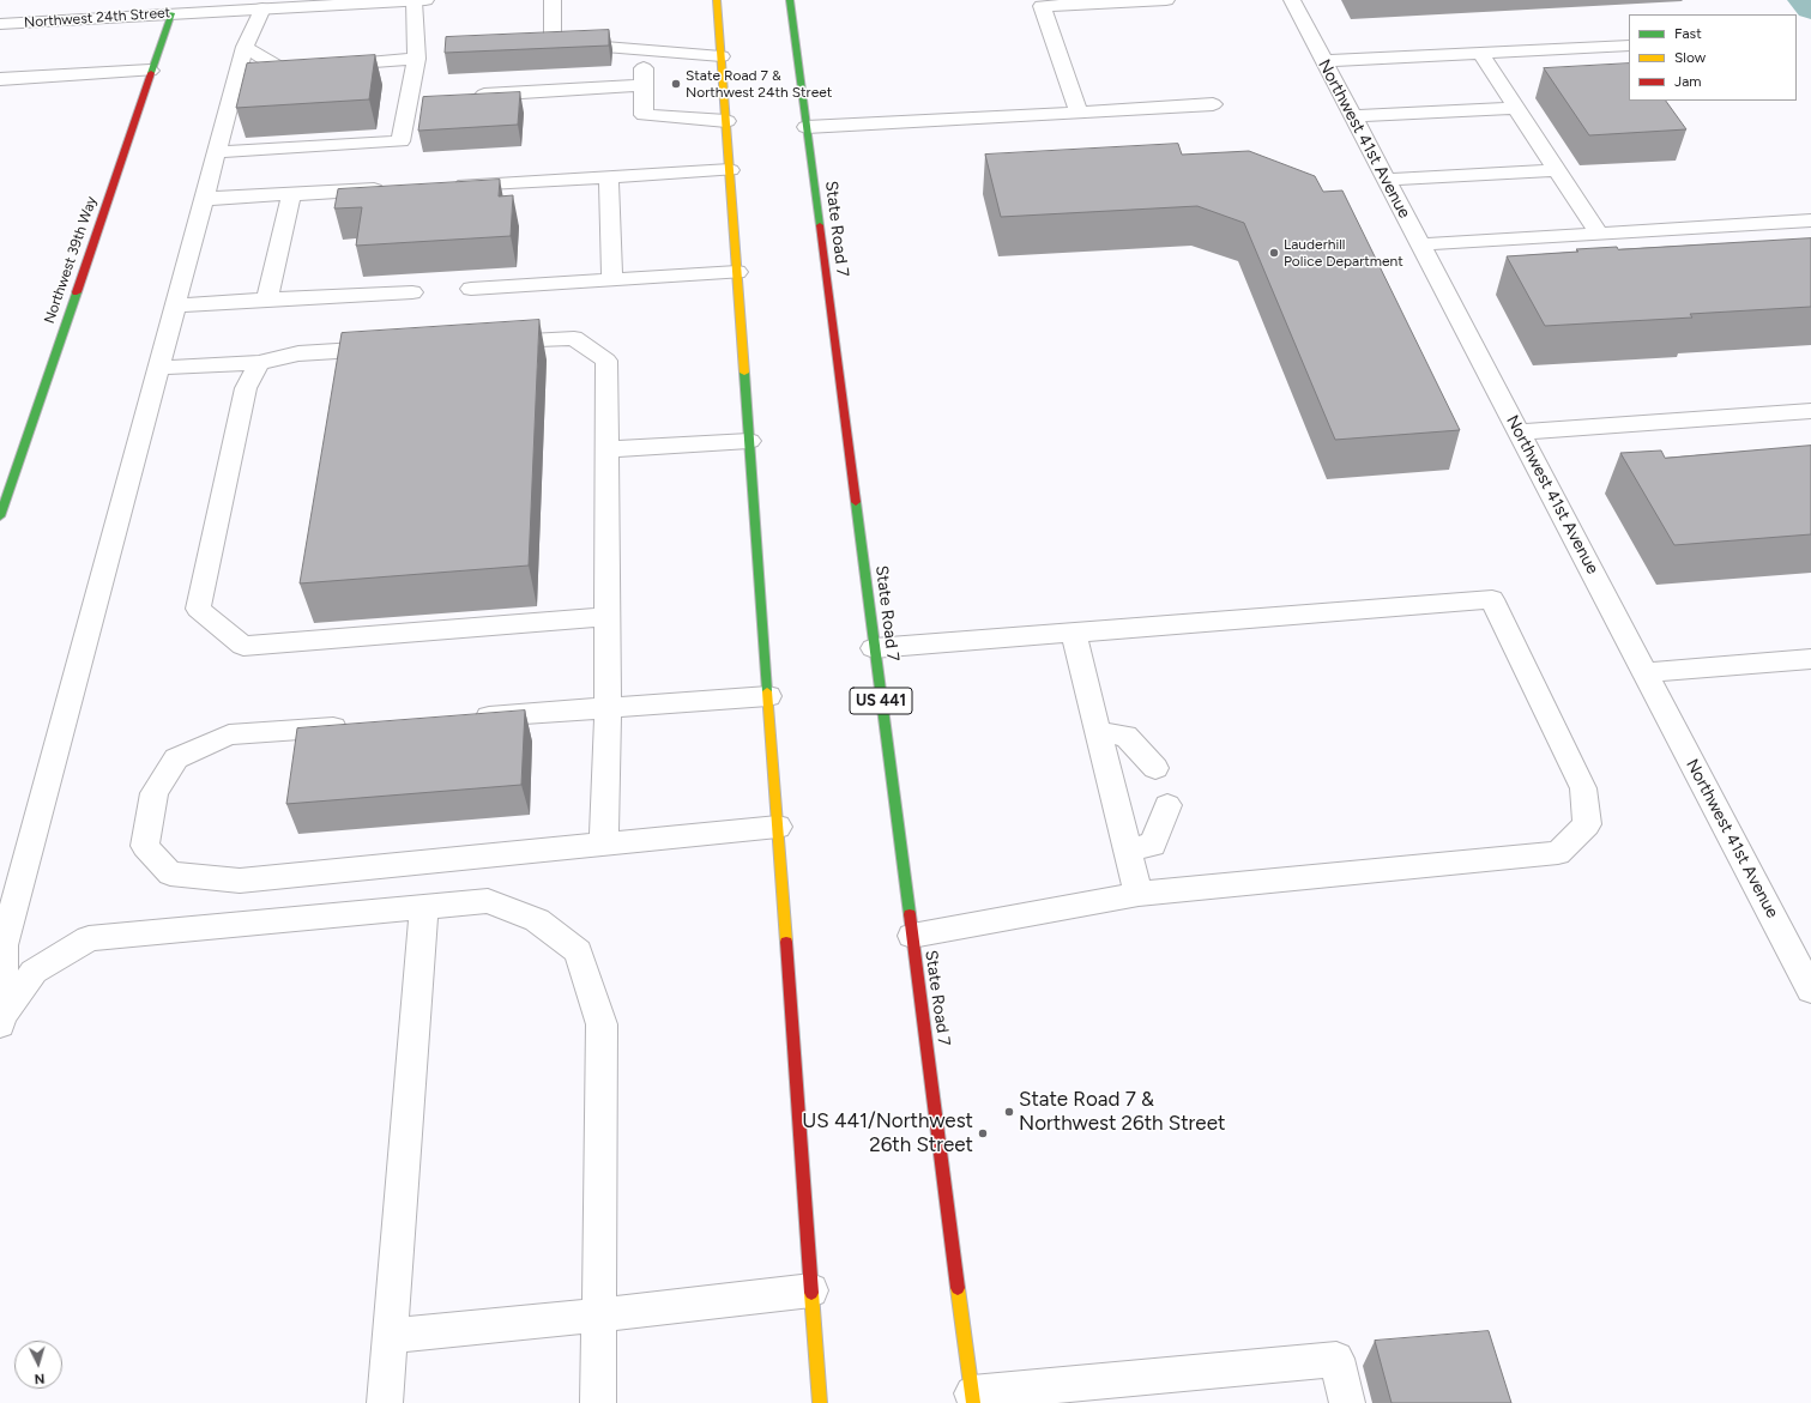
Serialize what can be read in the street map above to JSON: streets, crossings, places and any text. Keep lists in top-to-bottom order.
{
  "streets": {
    "main road": ["State Road 7", "Northwest 39th Way", "US 441"],
    "street": ["Northwest 24th Street", "Northwest 41st Avenue"]
  },
  "crossings": [
    ["Northwest 24th Street", "Northwest 39th Way"]
  ],
  "places": [
    "State Road 7 & Northwest 24th Street",
    "Lauderhill Police Department",
    "State Road 7 & Northwest 26th Street",
    "US 441/Northwest 26th Street"
  ],
  "legend": ["Fast", "Slow", "Jam"],
  "north": "bottom"
}
